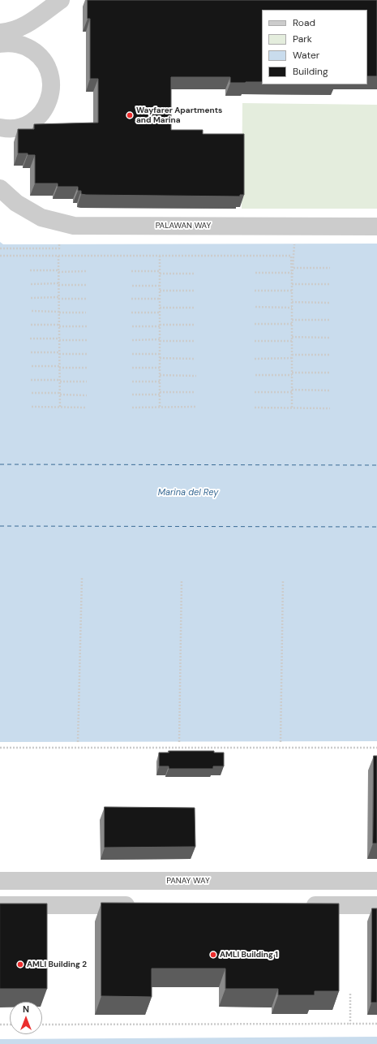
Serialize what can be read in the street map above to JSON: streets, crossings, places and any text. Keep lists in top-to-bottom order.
{
  "streets": {
    "street": ["PALAWAN WAY", "PANAY WAY"]
  },
  "water": ["Marina del Rey"],
  "places": ["Wayfarer Apartments and Marina", "AMLI Building 1", "AMLI Building 2"],
  "legend": [
    "Road",
    "Park",
    "Water",
    "Building"
  ],
  "north": "top"
}
